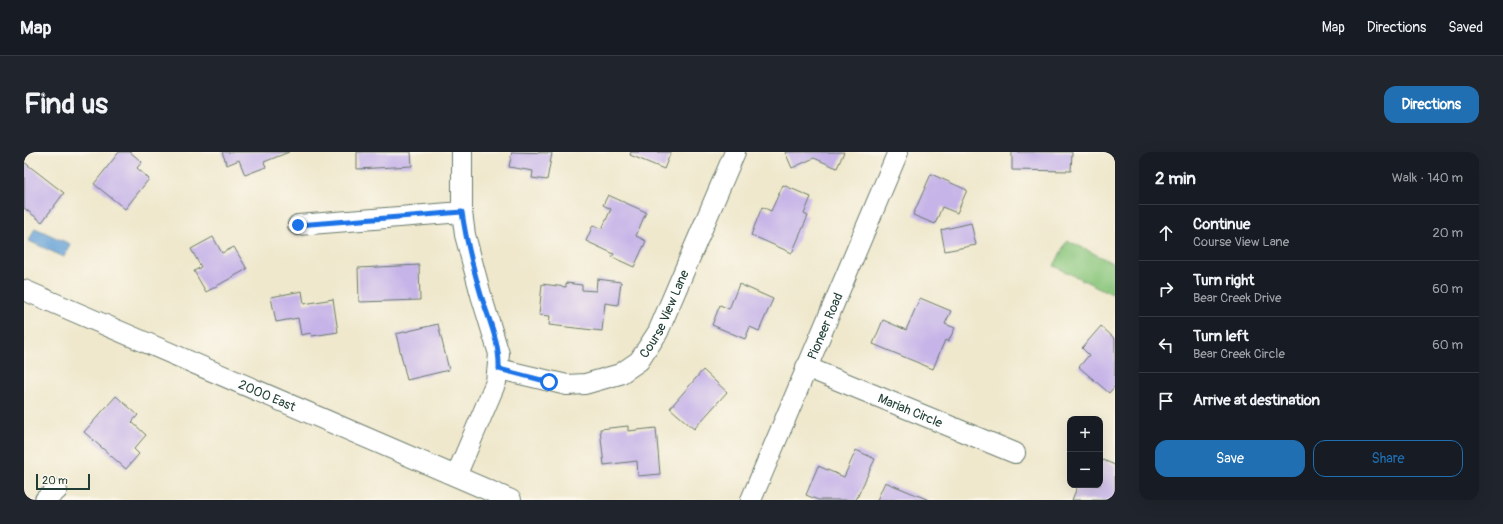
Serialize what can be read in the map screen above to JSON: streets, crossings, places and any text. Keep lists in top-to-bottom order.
{
  "streets": {
    "street": [
      "Course View Lane",
      "Pioneer Road",
      "2000 East",
      "Mariah Circle"
    ]
  },
  "crossings": [
    ["Pioneer Road", "Mariah Circle"]
  ],
  "scale_bar": "20 m",
  "page": {
    "header": "Map",
    "nav": ["Map", "Directions", "Saved"],
    "buttons": [
      "Directions",
      ["Save", "Share"]
    ],
    "title": "Find us",
    "heading": ["2 min", "Walk · 140 m"],
    "list": [
      ["Continue", "Course View Lane", "20 m"],
      ["Turn right", "Bear Creek Drive", "60 m"],
      ["Turn left", "Bear Creek Circle", "60 m"],
      "Arrive at destination"
    ],
    "map_buttons": ["+", "−"],
    "scale": "20 m"
  }
}
